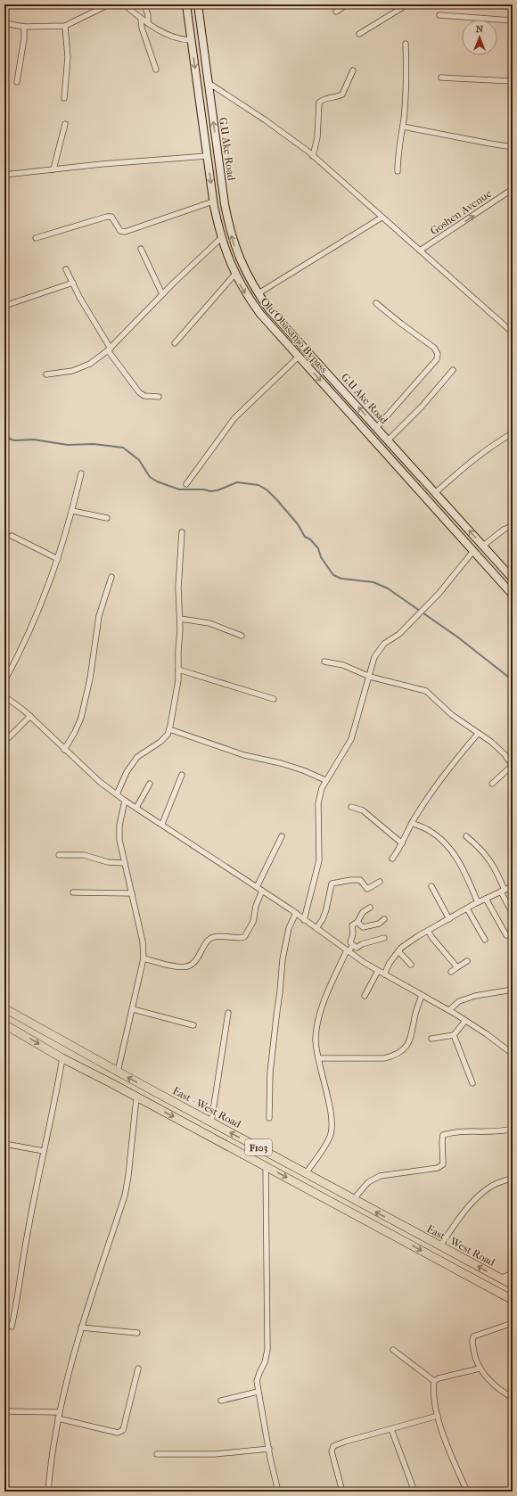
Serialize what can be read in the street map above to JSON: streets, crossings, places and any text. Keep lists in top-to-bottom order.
{
  "streets": {
    "main road": [
      "G.U Ake Road",
      "Olu Obasanjo Bypass",
      "East - West Road",
      "F103"
    ],
    "street": ["Goshen Avenue"]
  },
  "one_way": ["G.U Ake Road", "Goshen Avenue", "Olu Obasanjo Bypass"],
  "north": "top"
}
